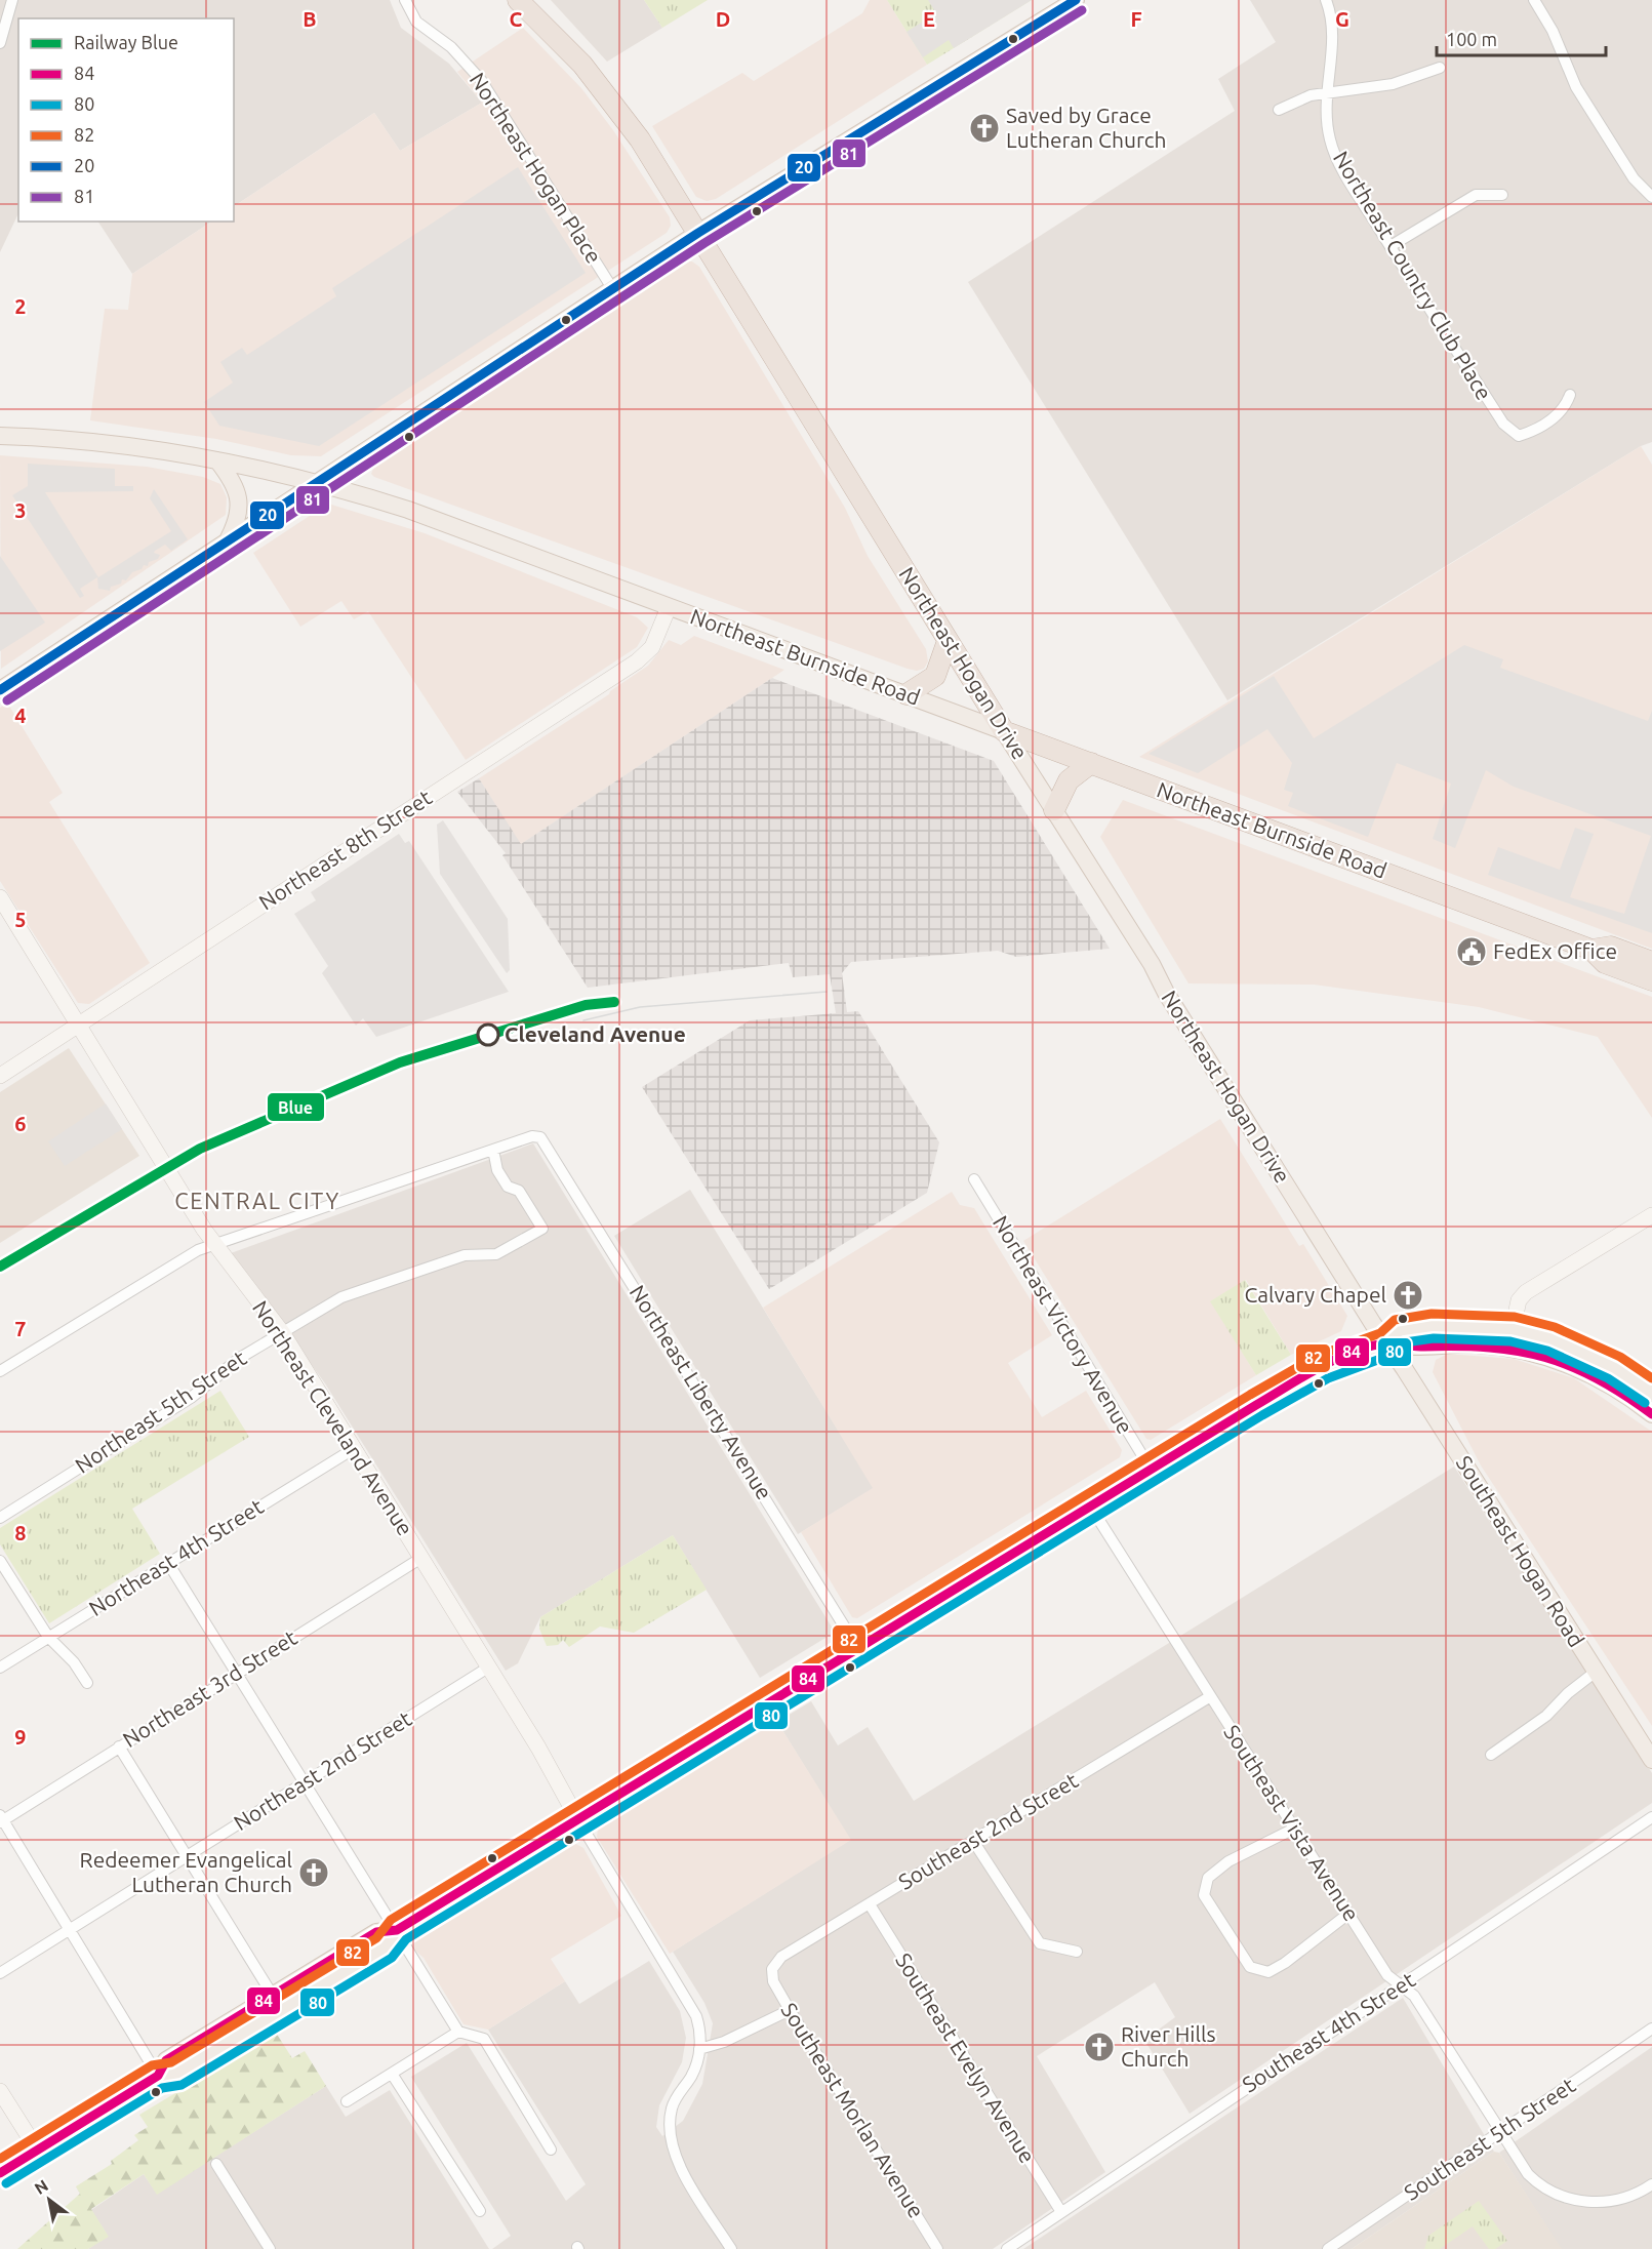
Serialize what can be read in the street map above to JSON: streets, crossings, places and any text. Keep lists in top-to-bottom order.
{
  "streets": {
    "highway": ["Northeast Burnside Road", "Northeast Hogan Drive"],
    "main road": ["Northeast 8th Street", "Northeast Cleveland Avenue", "Southeast Hogan Road"],
    "street": [
      "Northeast Hogan Place",
      "Northeast Country Club Place",
      "Northeast Victory Avenue",
      "Northeast Liberty Avenue",
      "Northeast 5th Street",
      "Northeast 4th Street",
      "Northeast 3rd Street",
      "Northeast 2nd Street",
      "Southeast Vista Avenue",
      "Southeast 2nd Street",
      "Southeast 4th Street",
      "Southeast Evelyn Avenue",
      "Southeast Morlan Avenue",
      "Southeast 5th Street"
    ]
  },
  "crossings": [
    ["Northeast Burnside Road", "Northeast Hogan Drive"],
    ["Northeast Burnside Road", "Northeast 8th Street"],
    ["Northeast Hogan Drive", "Southeast Hogan Road"],
    ["Northeast 8th Street", "Northeast Cleveland Avenue"],
    ["Northeast Liberty Avenue", "Northeast 5th Street"],
    ["Northeast 5th Street", "Northeast Cleveland Avenue"],
    ["Northeast Cleveland Avenue", "Northeast 4th Street"],
    ["Northeast Cleveland Avenue", "Northeast 3rd Street"],
    ["Northeast Cleveland Avenue", "Northeast 2nd Street"],
    ["Southeast Vista Avenue", "Southeast 2nd Street"],
    ["Southeast Vista Avenue", "Southeast 4th Street"],
    ["Southeast Vista Avenue", "Southeast 5th Street"],
    ["Southeast 2nd Street", "Southeast Evelyn Avenue"],
    ["Southeast 2nd Street", "Southeast Morlan Avenue"],
    ["Southeast 4th Street", "Southeast Evelyn Avenue"]
  ],
  "districts": ["CENTRAL CITY"],
  "places": {
    "church": [
      "Saved by Grace Lutheran Church",
      "Calvary Chapel",
      "Redeemer Evangelical Lutheran Church",
      "River Hills Church"
    ],
    "public building": ["FedEx Office"],
    "other": ["Cleveland Avenue"]
  },
  "lines": [
    "transit line 20",
    "transit line 81",
    "rail line Blue",
    "transit line 82",
    "transit line 80",
    "transit line 84"
  ],
  "legend": [
    "Railway Blue",
    "84",
    "80",
    "82",
    "20",
    "81"
  ],
  "scale_bar": "100 m",
  "north": "top left",
  "grid": {
    "columns": [
      "B",
      "C",
      "D",
      "E",
      "F",
      "G"
    ],
    "rows": [
      "2",
      "3",
      "4",
      "5",
      "6",
      "7",
      "8",
      "9"
    ]
  }
}
